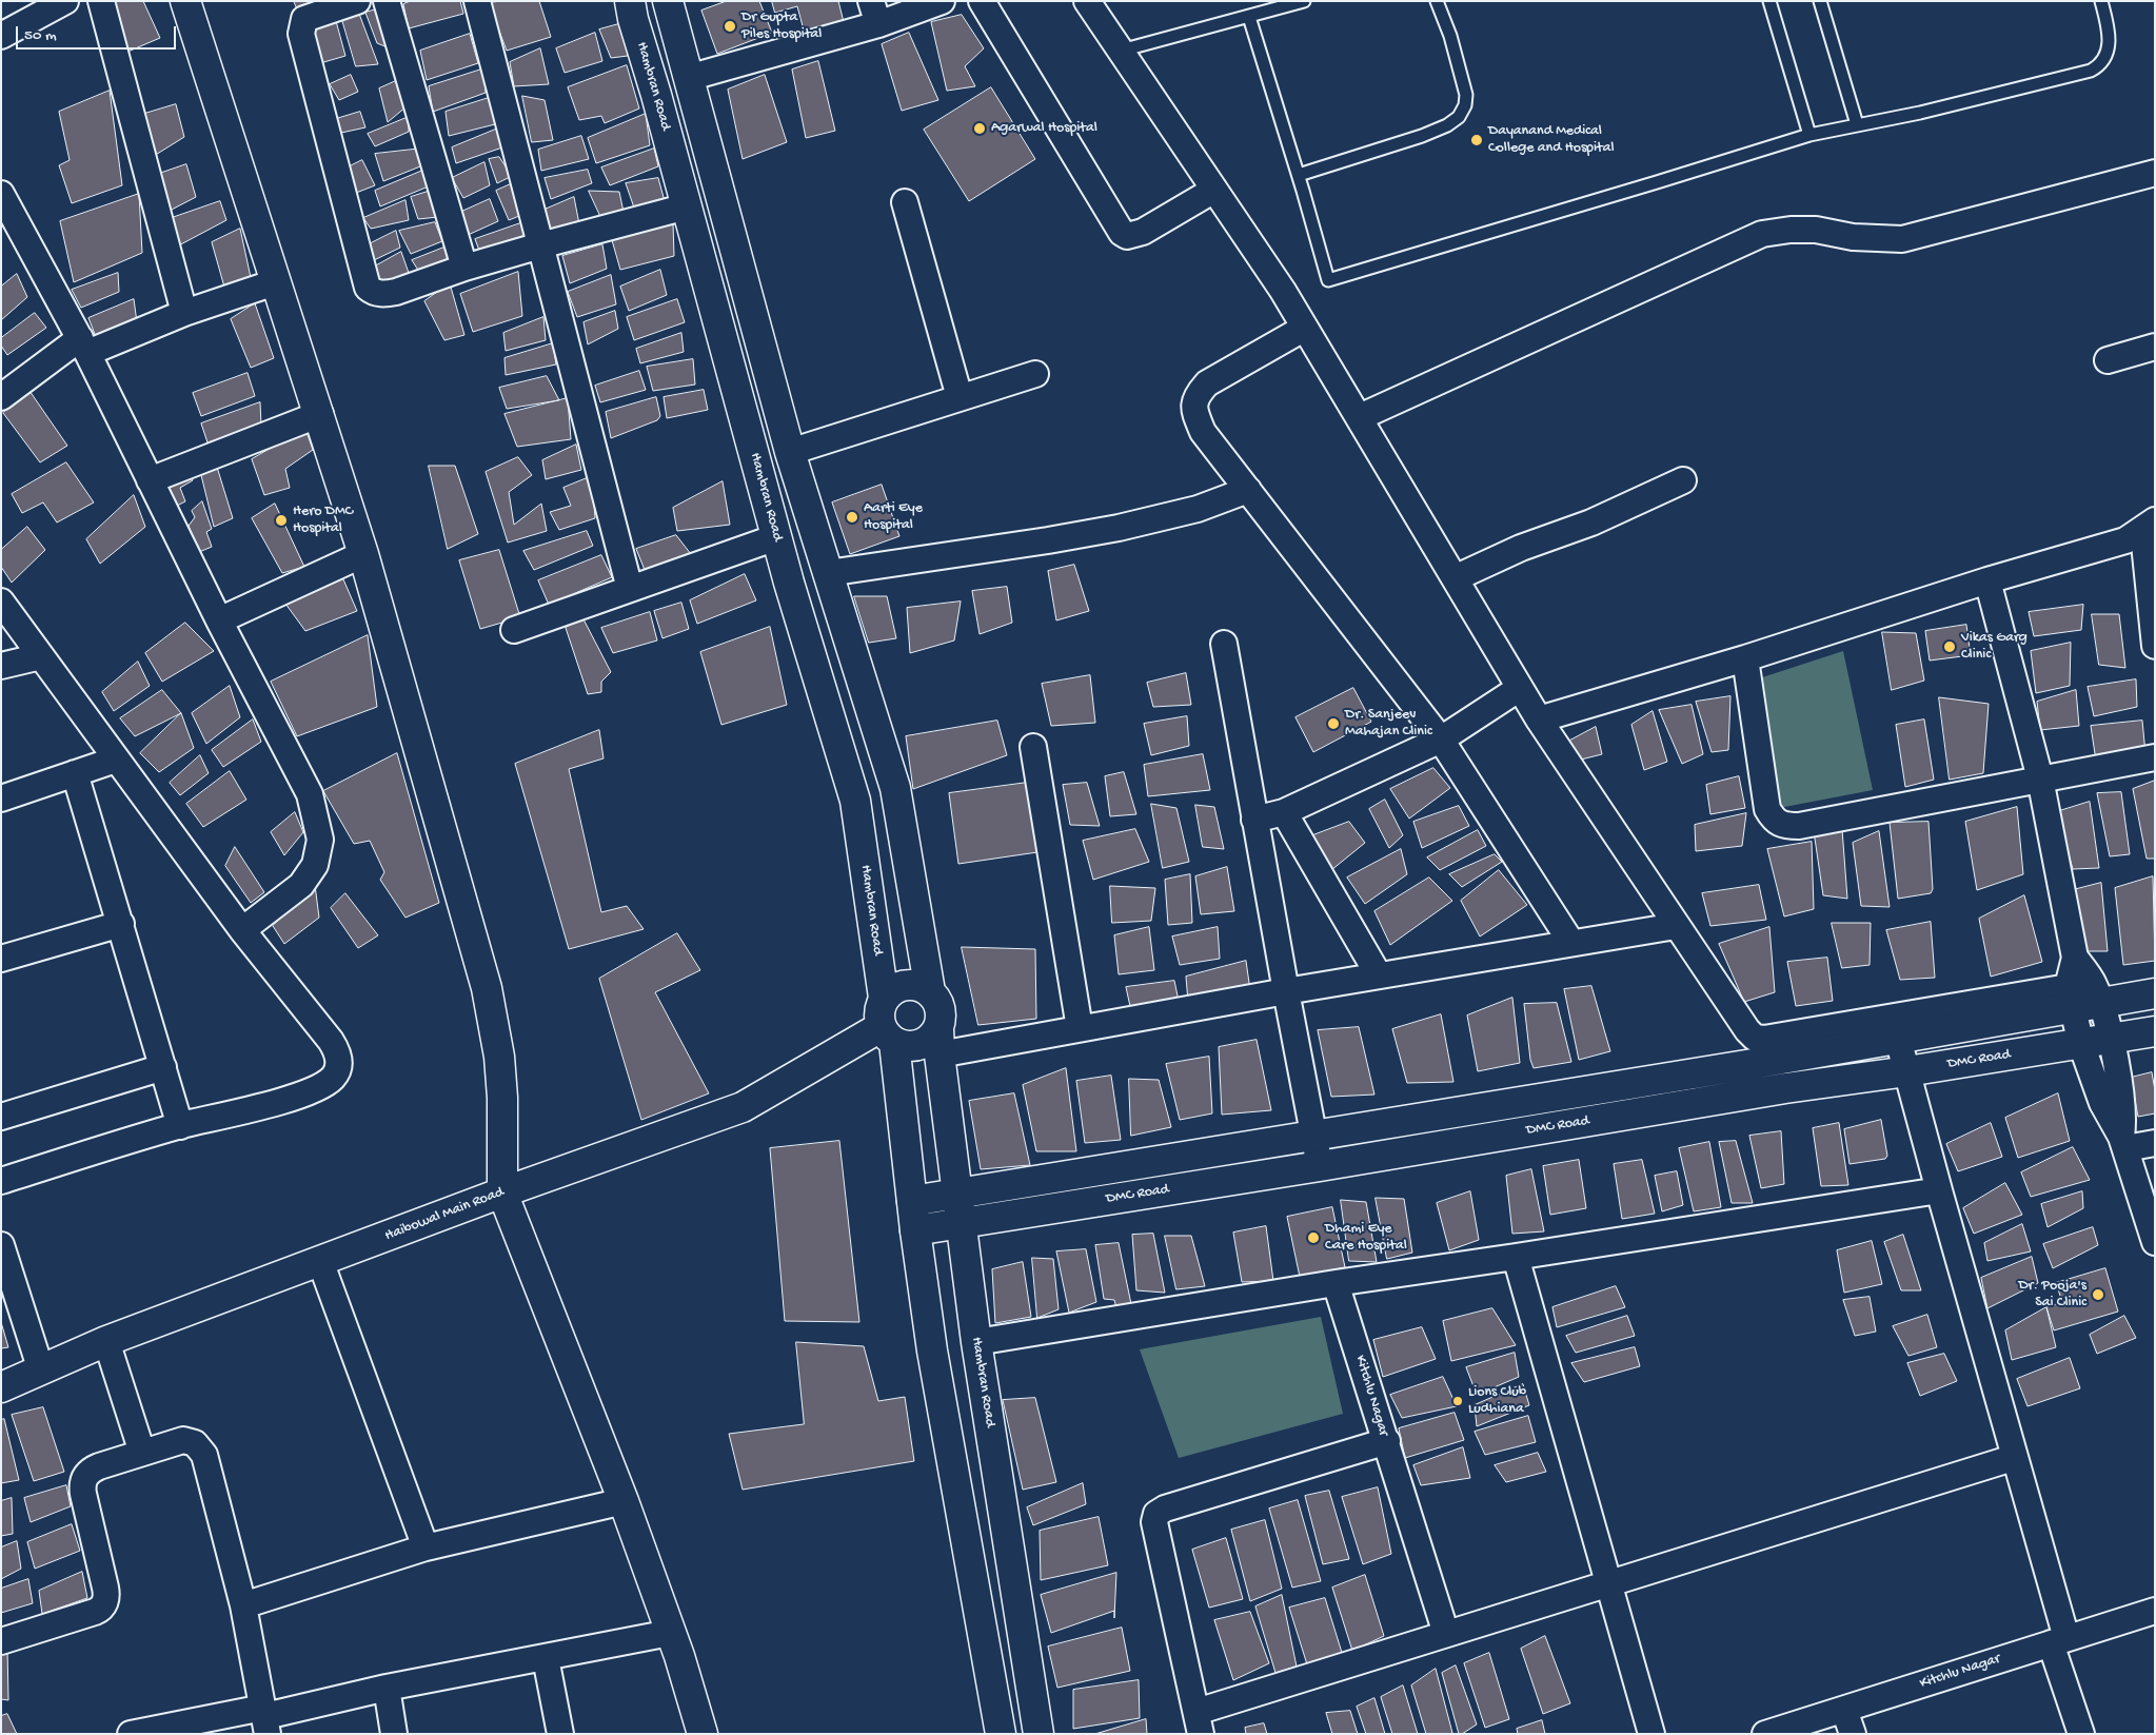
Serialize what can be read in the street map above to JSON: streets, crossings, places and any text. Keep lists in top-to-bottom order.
{
  "streets": {
    "street": [
      "Hambran Road",
      "DMC Road",
      "Haibowal Main Road",
      "Kitchlu Nagar"
    ]
  },
  "crossings": [
    ["Hambran Road", "DMC Road"],
    ["Hambran Road", "Haibowal Main Road"]
  ],
  "places": [
    "Dr Gupta Piles Hospital",
    "Agarwal Hospital",
    "Dayanand Medical College and Hospital",
    "Aarti Eye Hospital",
    "Hero DMC Hospital",
    "Vikas Garg Clinic",
    "Dr. Sanjeev Mahajan Clinic",
    "Dhami Eye Care Hospital",
    "Dr. Pooja's Sai Clinic",
    "Lions Club Ludhiana"
  ],
  "scale_bar": "50 m"
}
